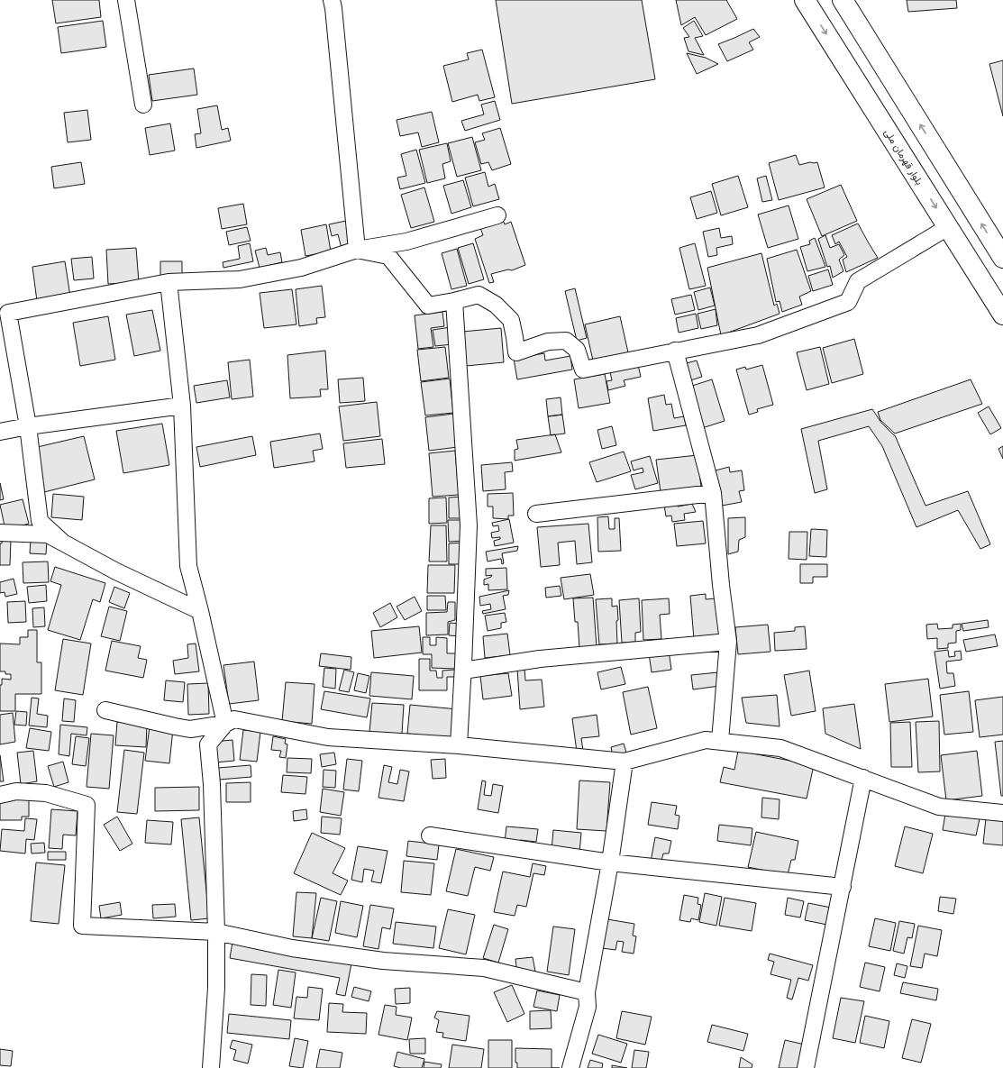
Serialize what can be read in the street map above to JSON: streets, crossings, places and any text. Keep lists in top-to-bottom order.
{
  "streets": {
    "highway": ["بلوار قهرمان ملی"]
  }
}
